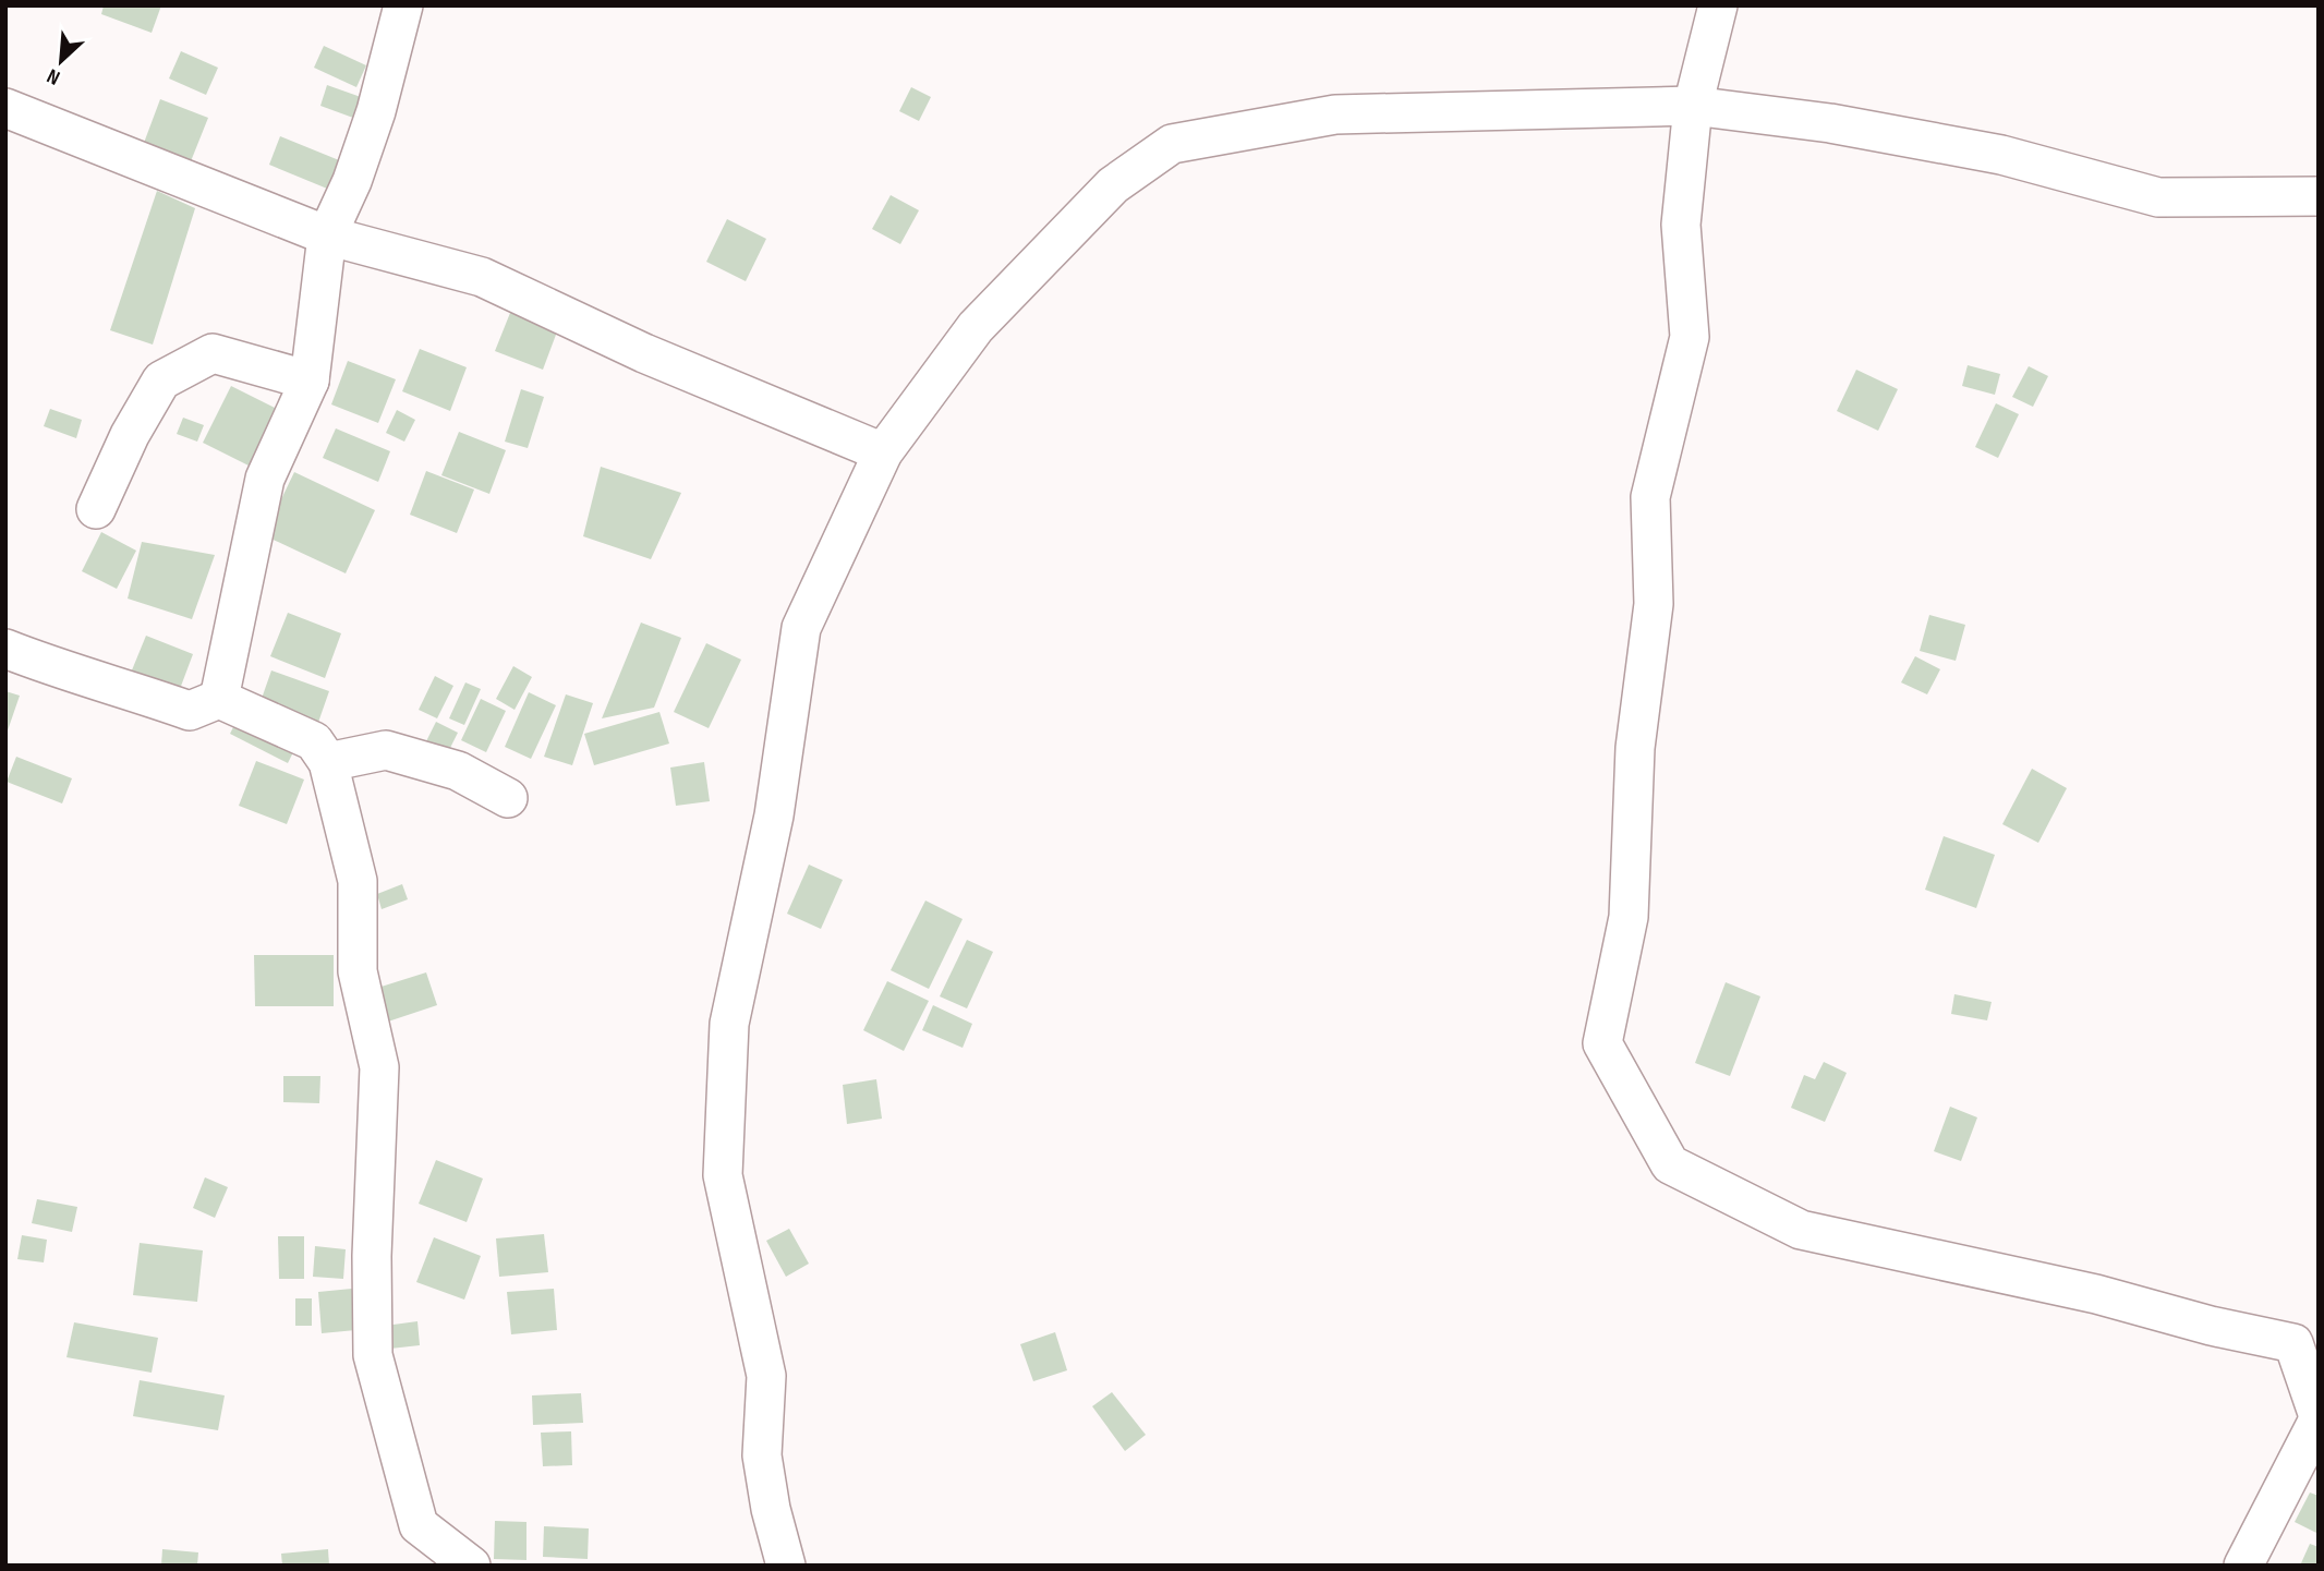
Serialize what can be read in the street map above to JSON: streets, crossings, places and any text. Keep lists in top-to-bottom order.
{
  "north": "bottom left"
}
